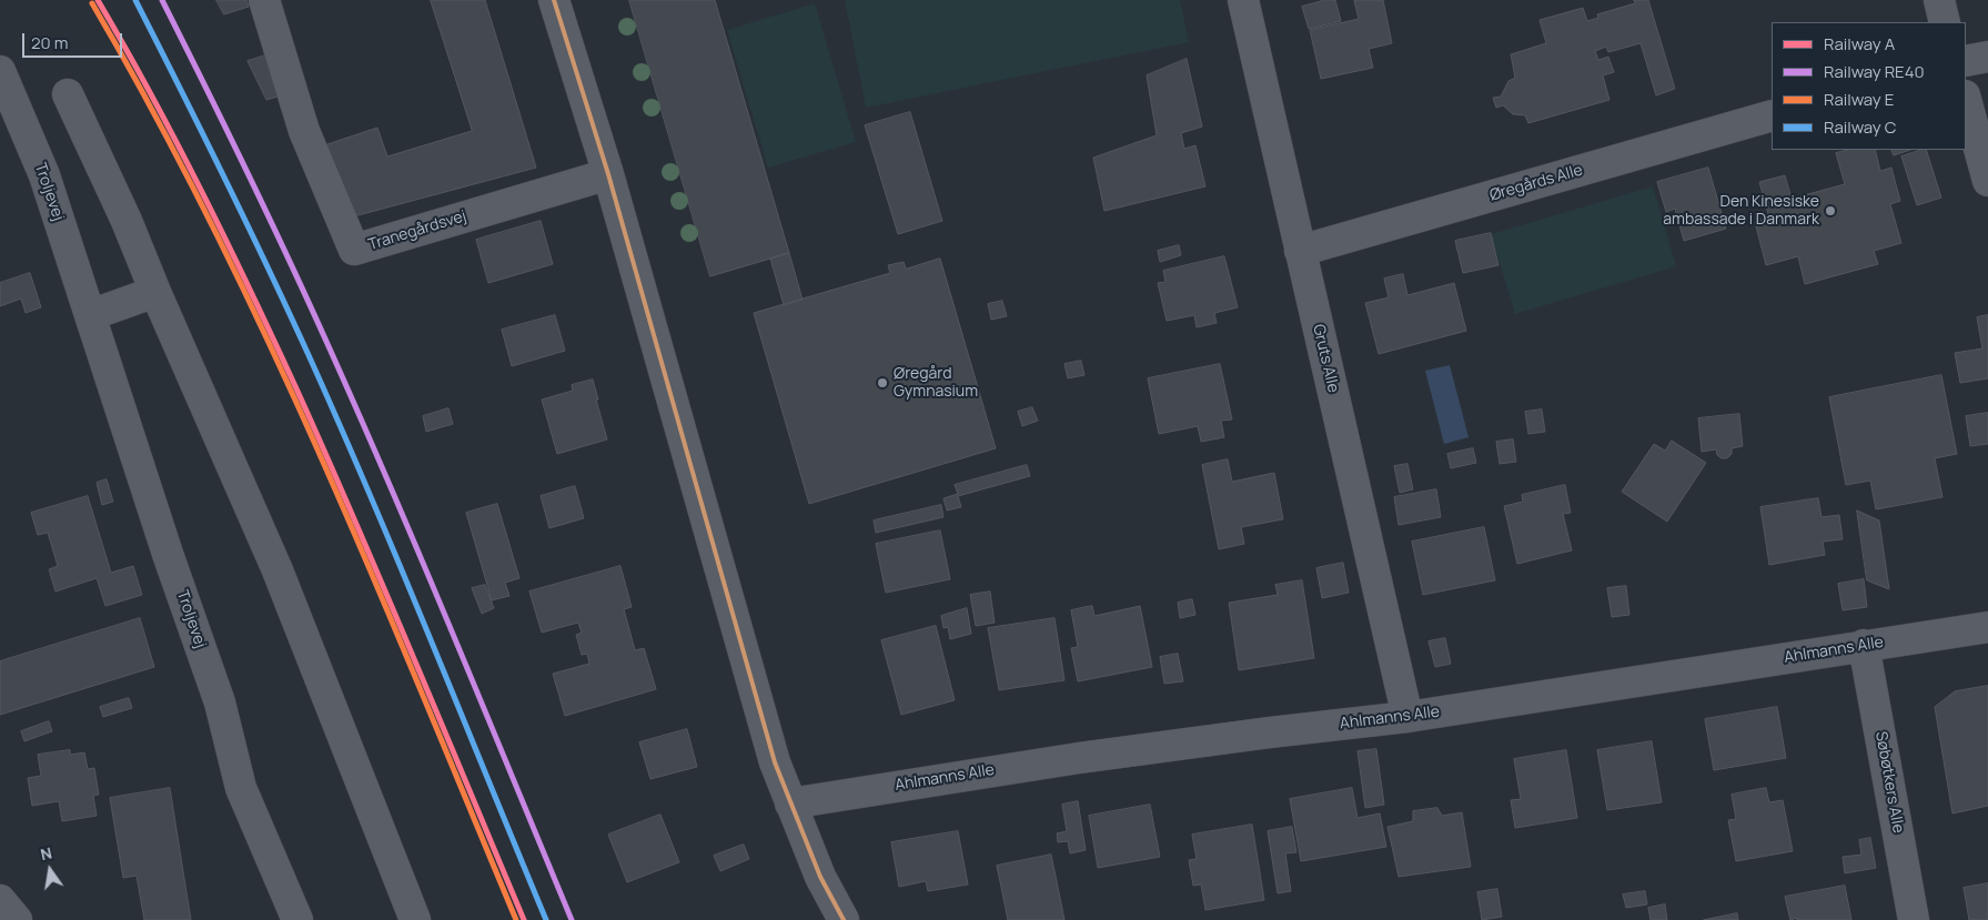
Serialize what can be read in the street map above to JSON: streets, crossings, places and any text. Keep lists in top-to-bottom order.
{
  "streets": {
    "street": [
      "Øregårds Alle",
      "Troljevej",
      "Tranegårdsvej",
      "Gruts Alle",
      "Ahlmanns Alle",
      "Søbøtkers Alle"
    ]
  },
  "crossings": [
    ["Øregårds Alle", "Gruts Alle"],
    ["Gruts Alle", "Ahlmanns Alle"],
    ["Ahlmanns Alle", "Søbøtkers Alle"]
  ],
  "places": ["Den Kinesiske ambassade i Danmark", "Øregård Gymnasium"],
  "lines": [
    "rail line A",
    "rail line RE40",
    "rail line C",
    "rail line E"
  ],
  "legend": [
    "Railway A",
    "Railway RE40",
    "Railway E",
    "Railway C"
  ],
  "scale_bar": "20 m",
  "north": "top"
}
